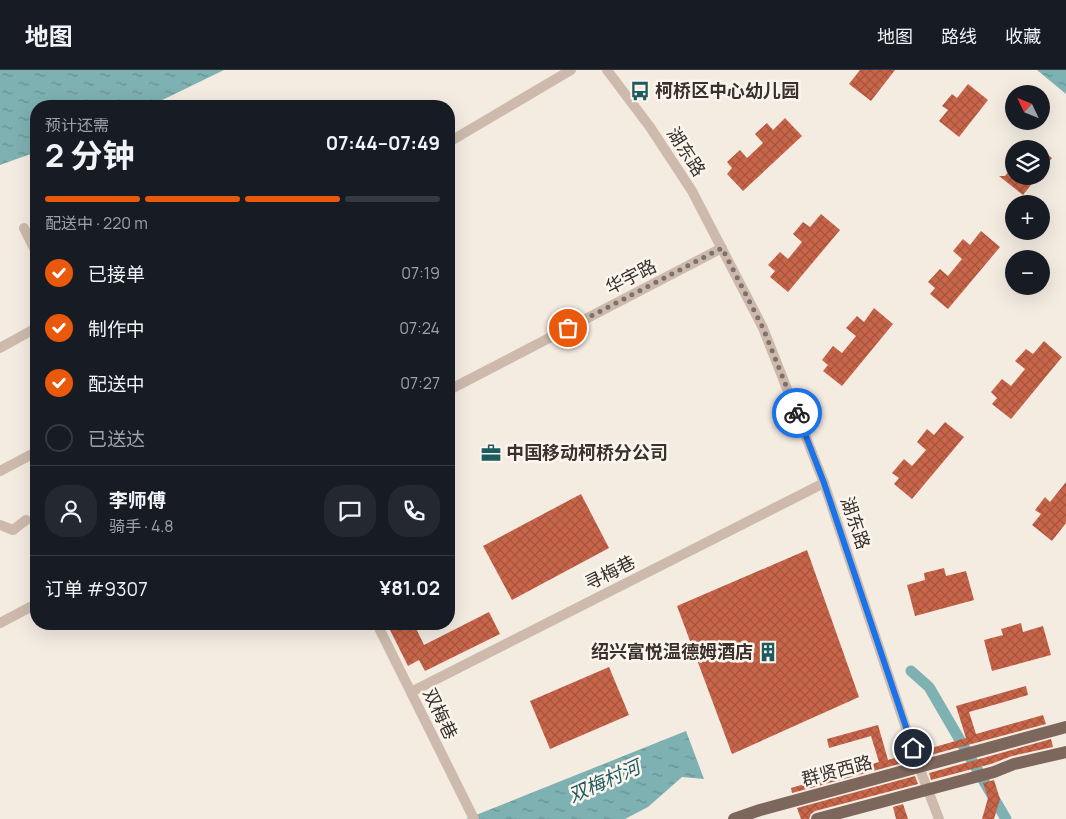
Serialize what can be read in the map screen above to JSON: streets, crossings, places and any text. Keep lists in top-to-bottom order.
{
  "streets": {
    "main road": ["群贤西路"],
    "street": [
      "湖东路",
      "华宇路",
      "寻梅巷",
      "双梅巷"
    ]
  },
  "crossings": [
    ["湖东路", "华宇路"],
    ["湖东路", "寻梅巷"],
    ["湖东路", "群贤西路"],
    ["寻梅巷", "双梅巷"]
  ],
  "water": ["双梅村河"],
  "places": {
    "bus stop": ["柯桥区中心幼儿园"],
    "office": ["中国移动柯桥分公司"],
    "building": ["绍兴富悦温德姆酒店"]
  },
  "north": "top left",
  "page": {
    "header": "地图",
    "nav": ["地图", "路线", "收藏"],
    "map_buttons": ["+", "−"],
    "heading": ["2 分钟", "预计还需", "07:44–07:49"],
    "panel": [
      "李师傅",
      "骑手 · 4.8",
      "订单 #9307",
      "¥81.02"
    ],
    "bar": "配送中 · 220 m",
    "list": [
      ["已接单", "07:19"],
      ["制作中", "07:24"],
      ["配送中", "07:27"],
      "已送达"
    ]
  }
}
